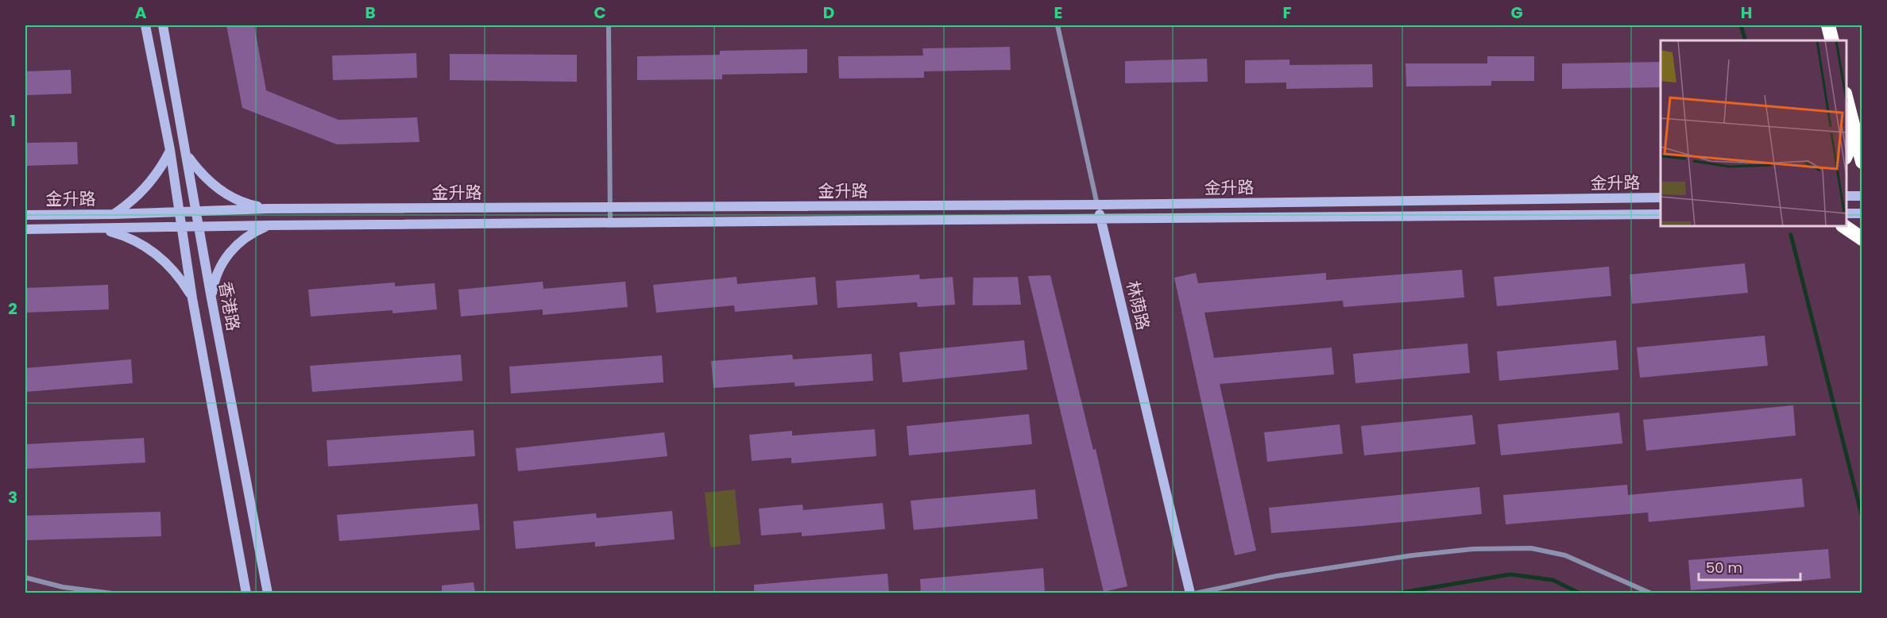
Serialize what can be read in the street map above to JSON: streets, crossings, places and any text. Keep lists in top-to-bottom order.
{
  "streets": {
    "main road": ["金升路", "林荫路", "香港路"]
  },
  "crossings": [
    ["金升路", "林荫路"],
    ["金升路", "香港路"]
  ],
  "scale_bar": "50 m",
  "grid": {
    "columns": [
      "A",
      "B",
      "C",
      "D",
      "E",
      "F",
      "G",
      "H"
    ],
    "rows": ["1", "2", "3"]
  }
}
